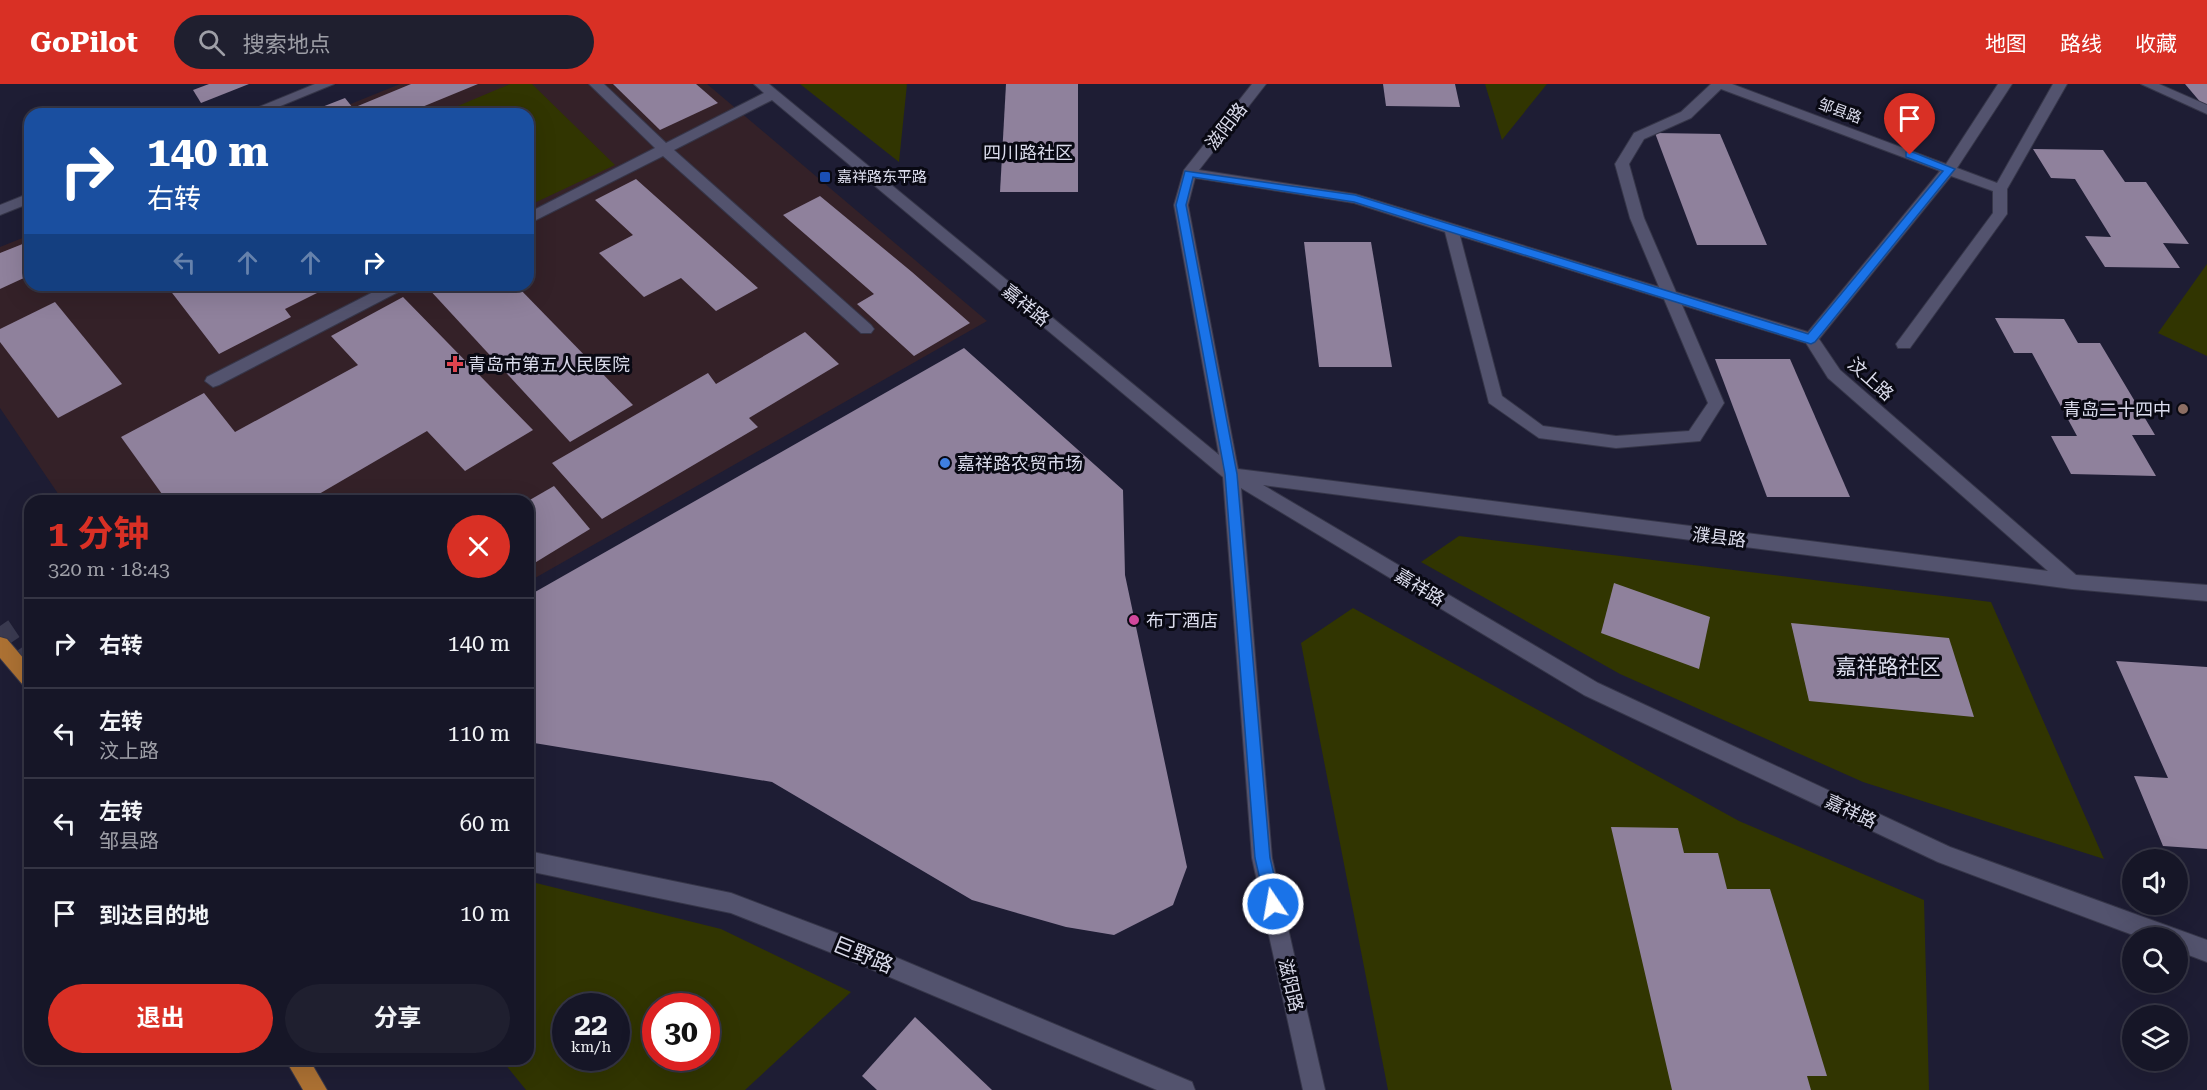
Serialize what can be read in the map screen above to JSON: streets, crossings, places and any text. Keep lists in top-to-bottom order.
{
  "streets": {
    "street": [
      "邹县路",
      "滋阳路",
      "嘉祥路",
      "汶上路",
      "濮县路",
      "巨野路"
    ]
  },
  "crossings": [
    ["滋阳路", "嘉祥路"],
    ["滋阳路", "濮县路"],
    ["嘉祥路", "濮县路"],
    ["汶上路", "濮县路"]
  ],
  "districts": ["四川路社区", "嘉祥路社区"],
  "places": {
    "transit": ["嘉祥路东平路"],
    "health": ["青岛市第五人民医院"],
    "other": ["青岛二十四中", "嘉祥路农贸市场", "布丁酒店"]
  },
  "page": {
    "header": "GoPilot",
    "search": "搜索地点",
    "nav": ["地图", "路线", "收藏"],
    "turn": ["140 m", "右转"],
    "heading": ["1 分钟", "320 m · 18:43"],
    "list": [
      {
        "name": "右转",
        "value": "140 m"
      },
      {
        "name": "左转",
        "note": "汶上路",
        "value": "110 m"
      },
      {
        "name": "左转",
        "note": "邹县路",
        "value": "60 m"
      },
      {
        "name": "到达目的地",
        "value": "10 m"
      }
    ],
    "buttons": ["退出", "分享"],
    "speed": "22 km/h",
    "limit": "30"
  }
}
